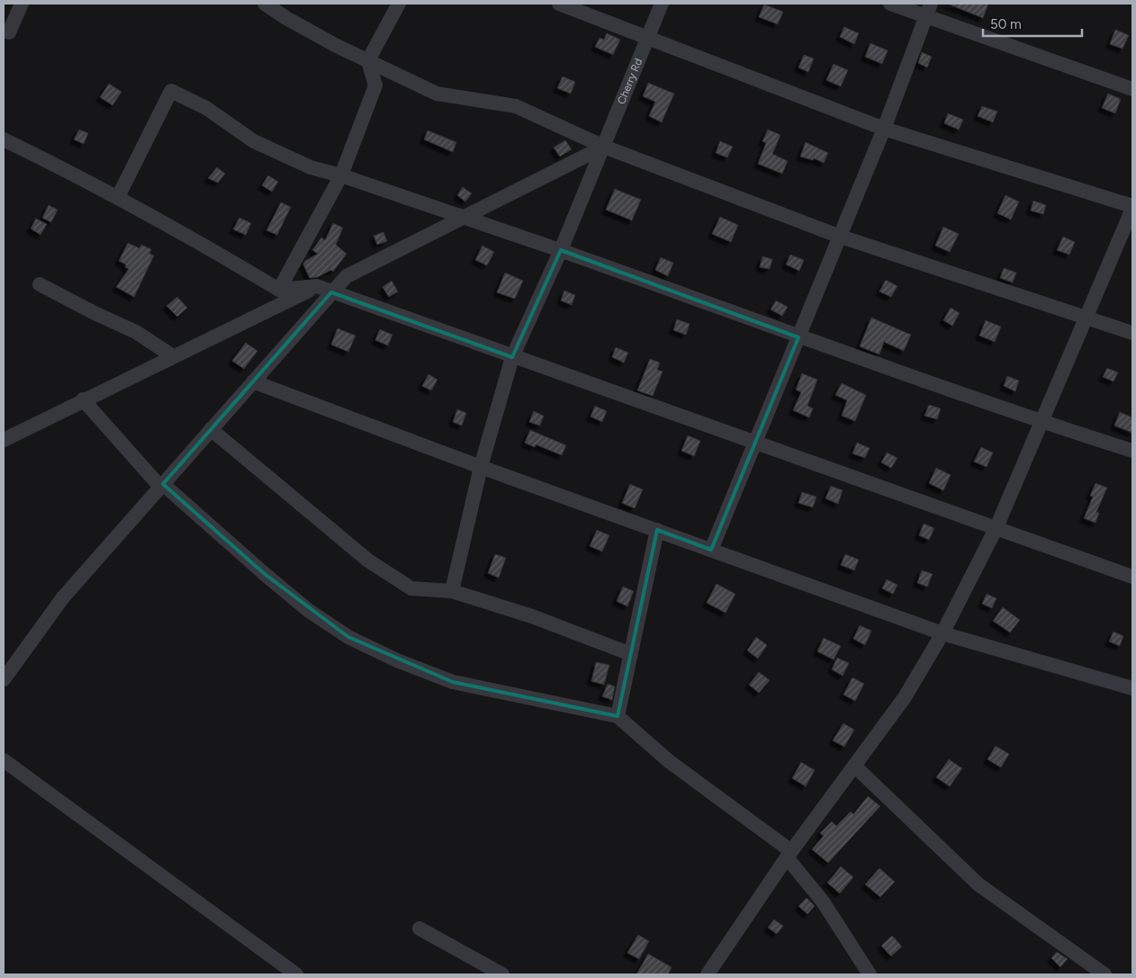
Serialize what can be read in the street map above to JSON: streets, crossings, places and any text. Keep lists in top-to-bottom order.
{
  "streets": {
    "street": ["Cherry Rd"]
  },
  "scale_bar": "50 m"
}
